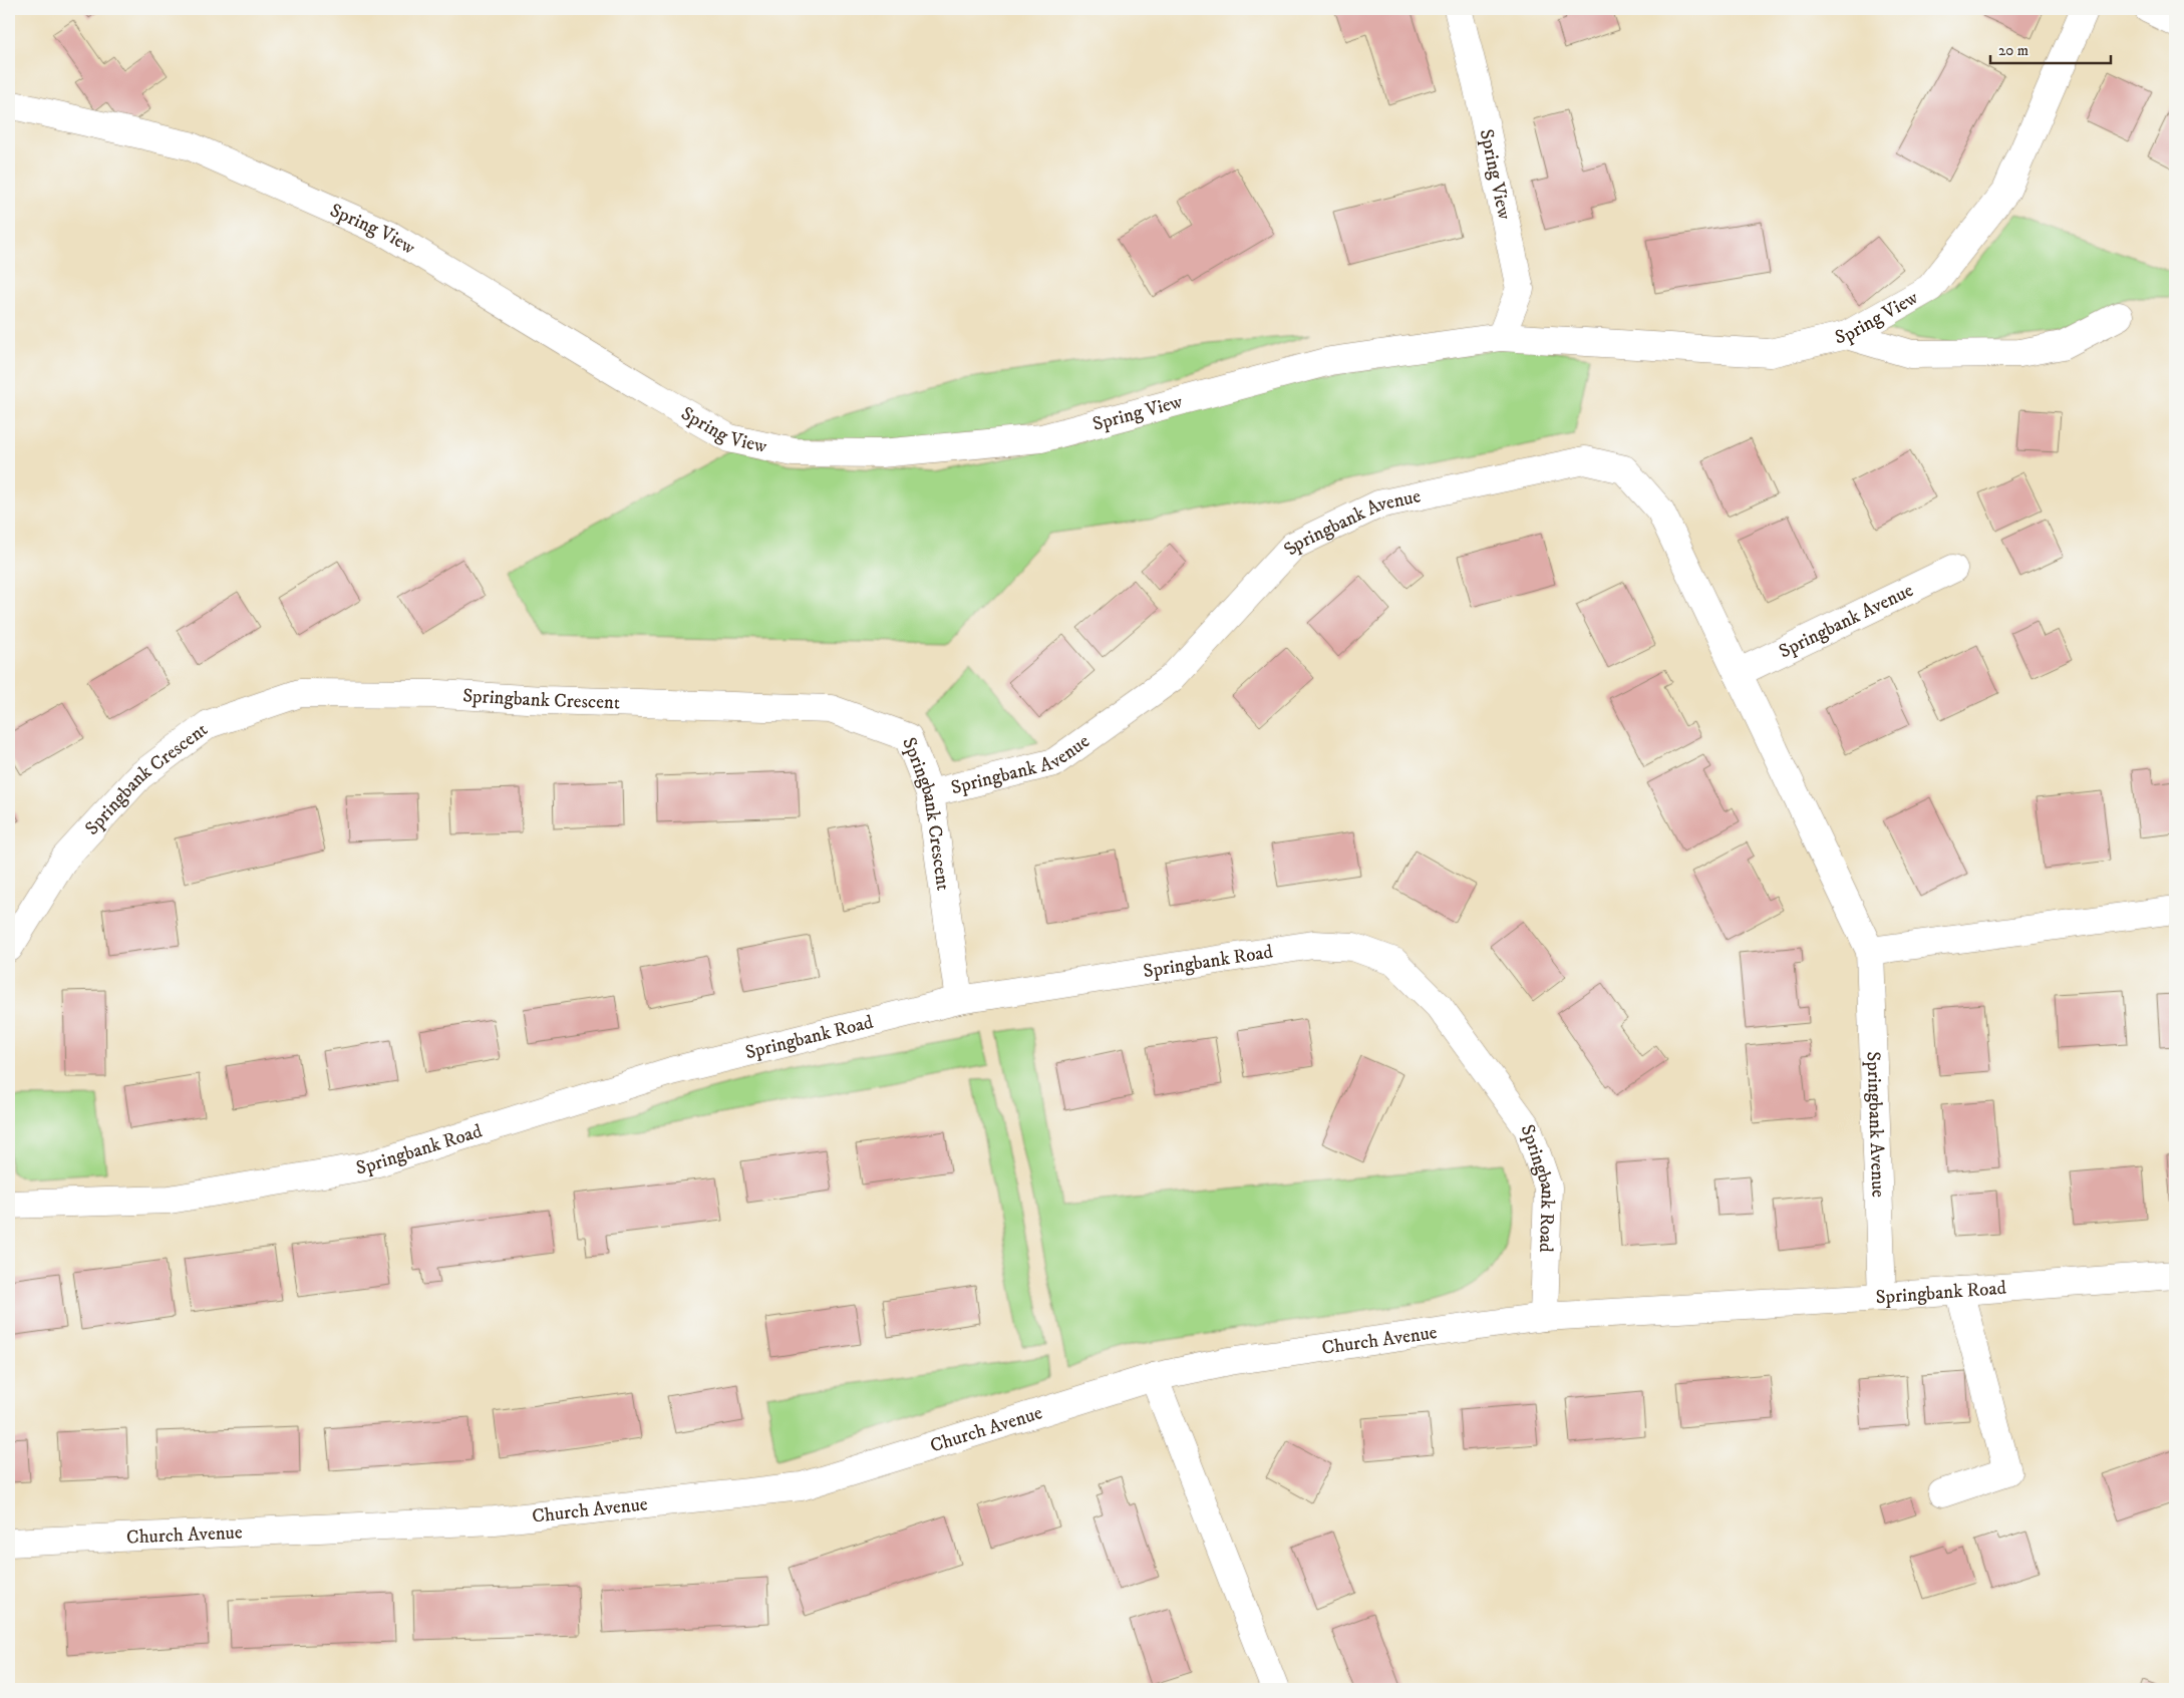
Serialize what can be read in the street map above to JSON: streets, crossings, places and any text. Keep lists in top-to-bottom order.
{
  "streets": {
    "street": [
      "Spring View",
      "Springbank Avenue",
      "Springbank Crescent",
      "Springbank Road",
      "Church Avenue"
    ]
  },
  "crossings": [
    ["Springbank Avenue", "Springbank Crescent"],
    ["Springbank Avenue", "Springbank Road"],
    ["Springbank Crescent", "Springbank Road"],
    ["Springbank Road", "Church Avenue"]
  ],
  "scale_bar": "20 m"
}
